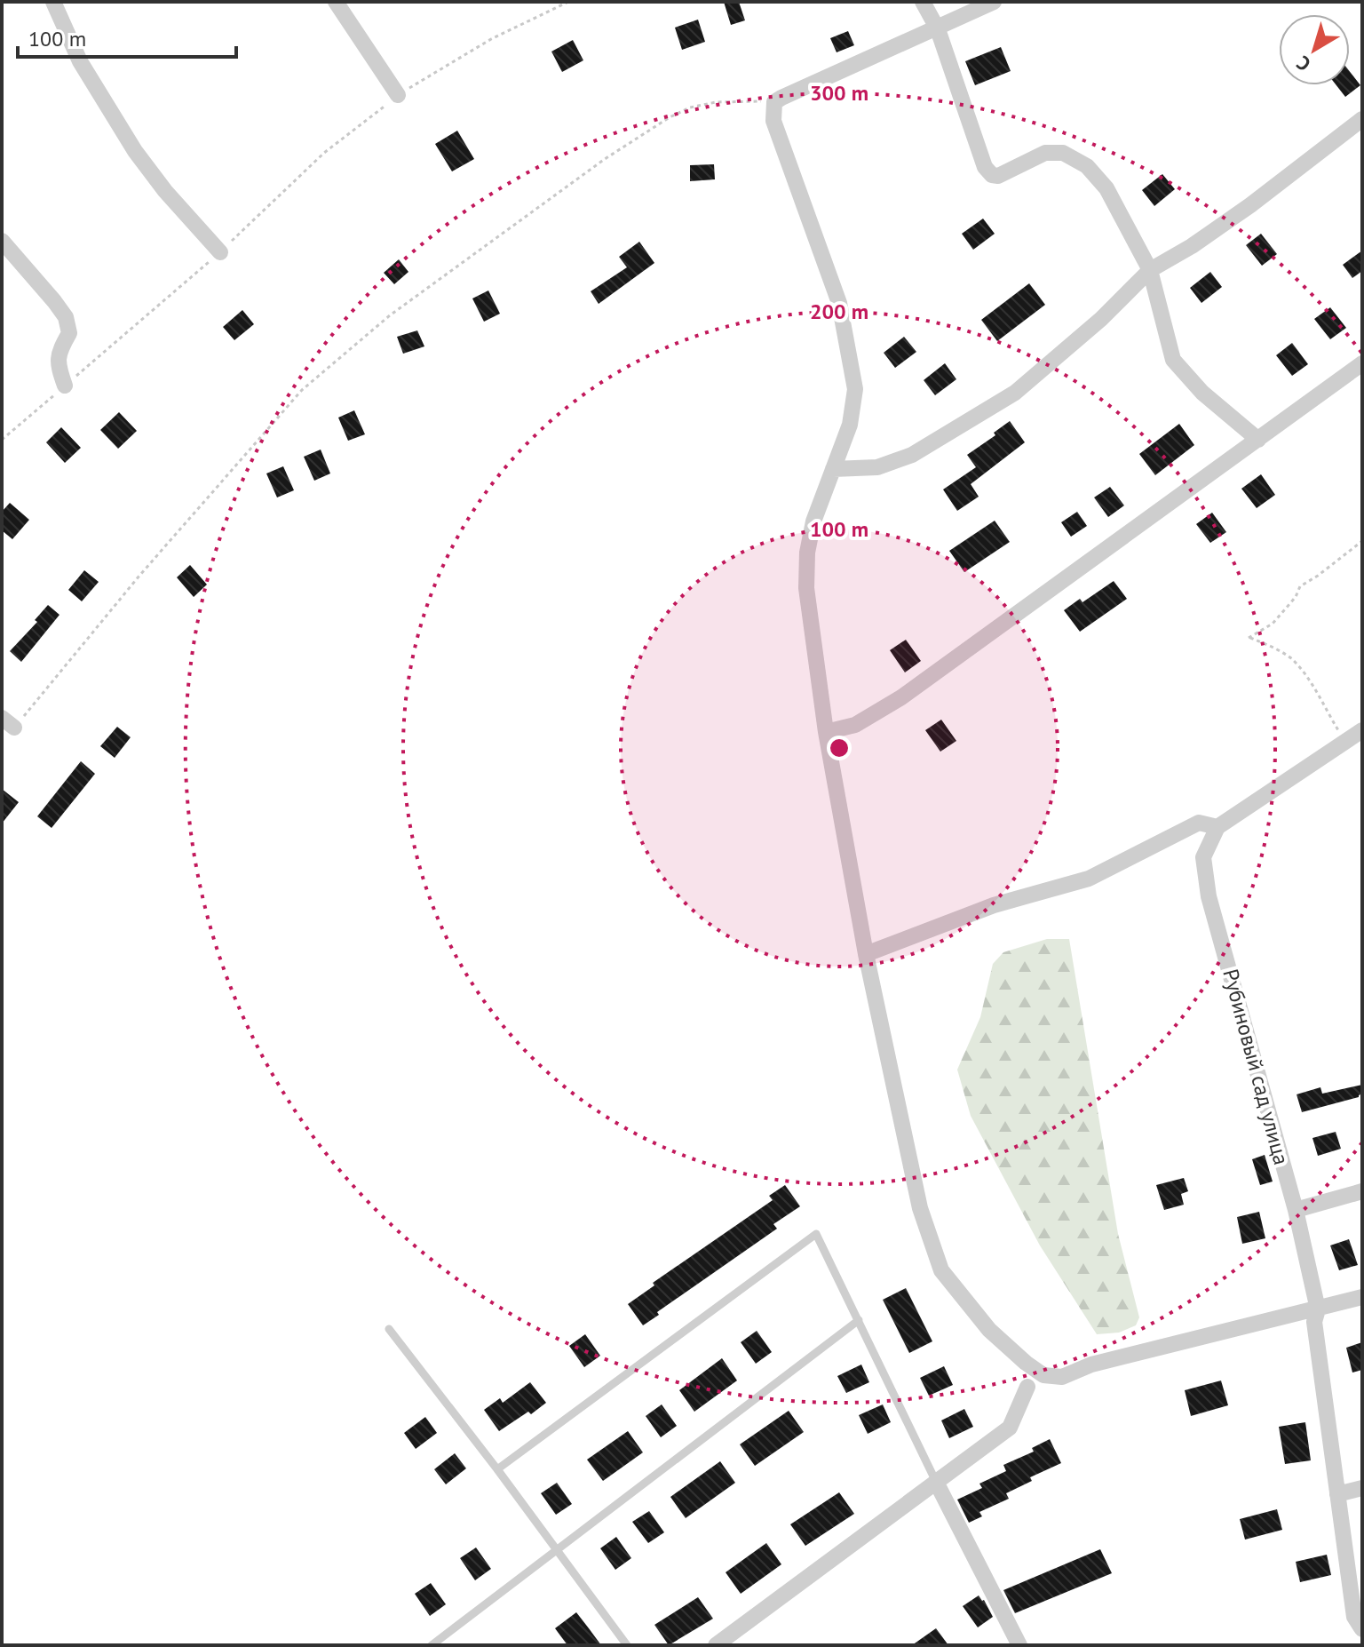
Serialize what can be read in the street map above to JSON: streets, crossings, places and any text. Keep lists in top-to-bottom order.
{
  "streets": {
    "street": ["Рубиновый сад улица"]
  },
  "scale_bar": "100 m",
  "north": "bottom left",
  "rings": ["300 m", "200 m", "100 m"]
}
